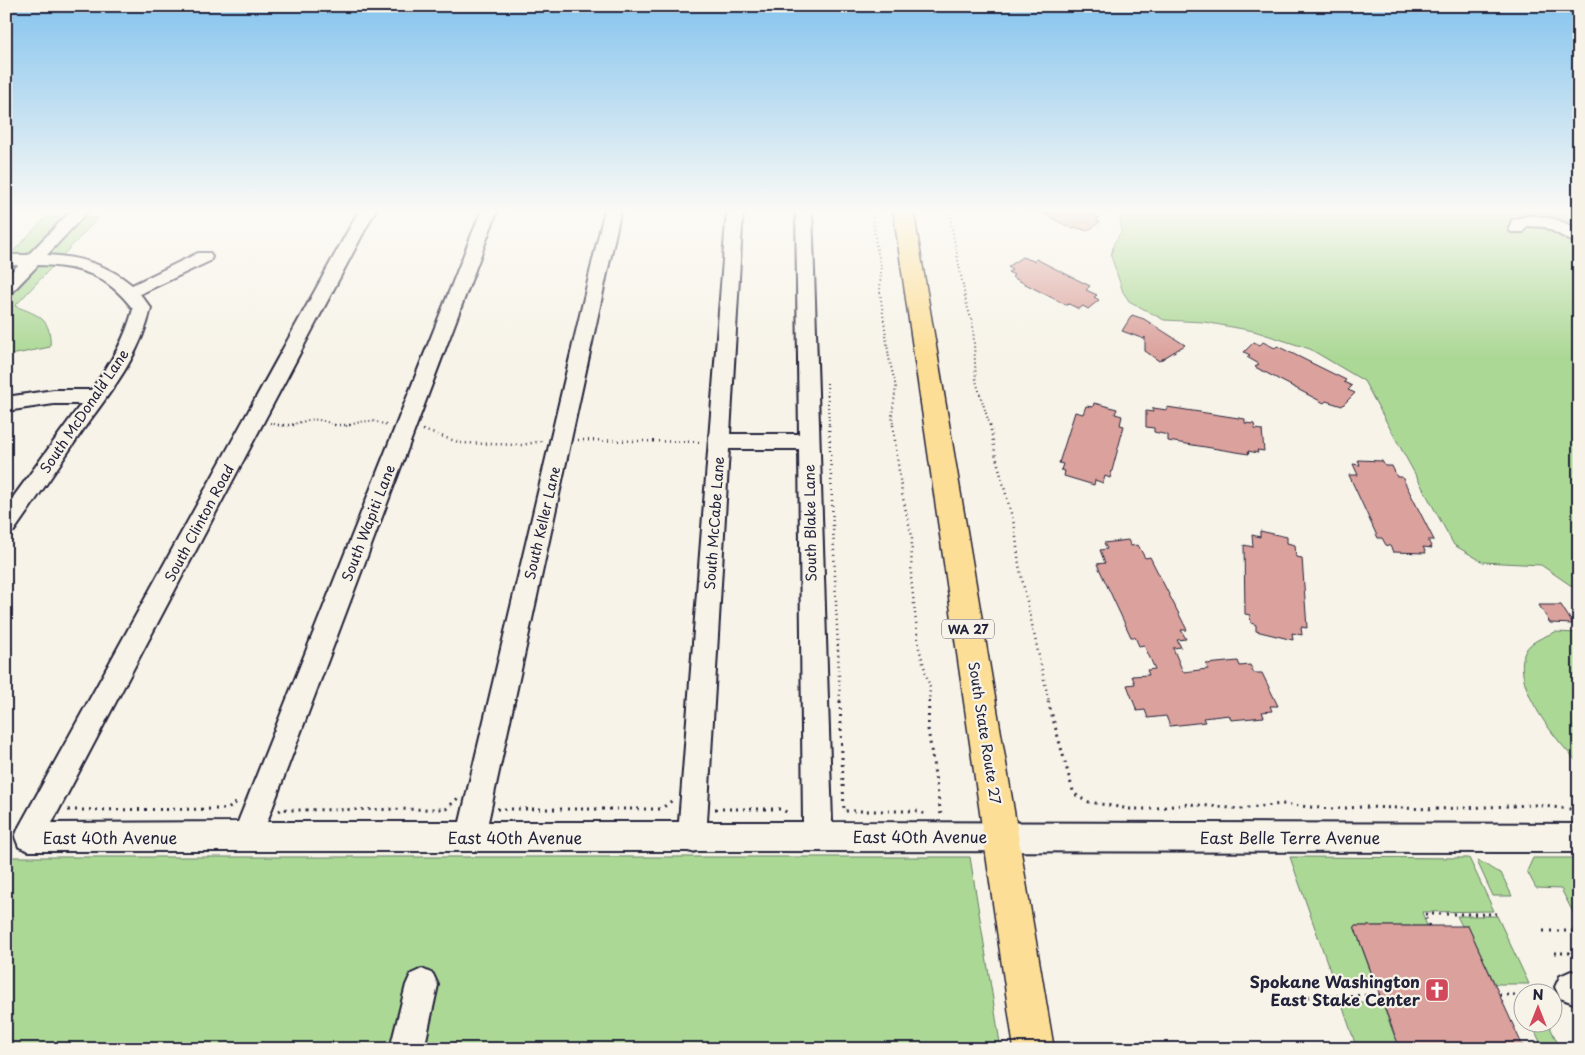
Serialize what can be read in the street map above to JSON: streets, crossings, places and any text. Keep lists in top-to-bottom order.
{
  "streets": {
    "main road": ["WA 27", "South State Route 27"],
    "street": [
      "South McDonald Lane",
      "South Clinton Road",
      "South Wapiti Lane",
      "South Keller Lane",
      "South McCabe Lane",
      "South Blake Lane",
      "East 40th Avenue",
      "East Belle Terre Avenue"
    ]
  },
  "crossings": [
    ["South Clinton Road", "East 40th Avenue"],
    ["South Wapiti Lane", "East 40th Avenue"],
    ["South Keller Lane", "East 40th Avenue"],
    ["South McCabe Lane", "East 40th Avenue"],
    ["South Blake Lane", "East 40th Avenue"],
    ["South State Route 27", "East 40th Avenue"],
    ["South State Route 27", "East Belle Terre Avenue"],
    ["East 40th Avenue", "East Belle Terre Avenue"]
  ],
  "places": {
    "church": ["Spokane Washington East Stake Center"]
  },
  "north": "top"
}
